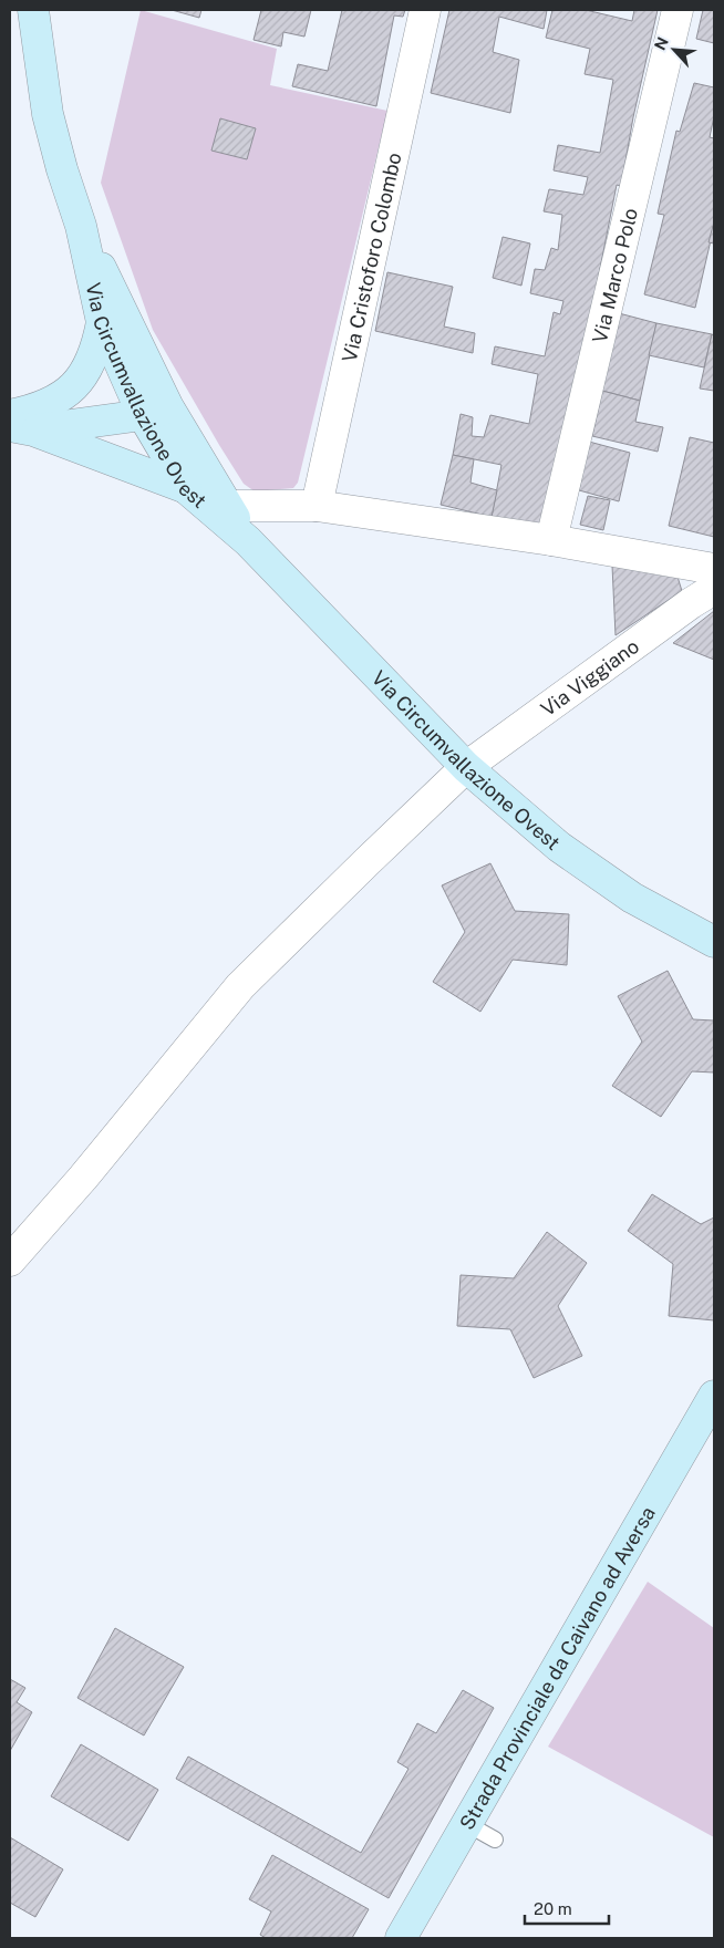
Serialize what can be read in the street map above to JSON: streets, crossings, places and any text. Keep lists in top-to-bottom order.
{
  "streets": {
    "street": [
      "Via Cristoforo Colombo",
      "Via Marco Polo",
      "Via Circumvallazione Ovest",
      "Via Viggiano",
      "Strada Provinciale da Caivano ad Aversa"
    ]
  },
  "crossings": [
    ["Via Circumvallazione Ovest", "Via Viggiano"]
  ],
  "scale_bar": "20 m",
  "north": "top left"
}
